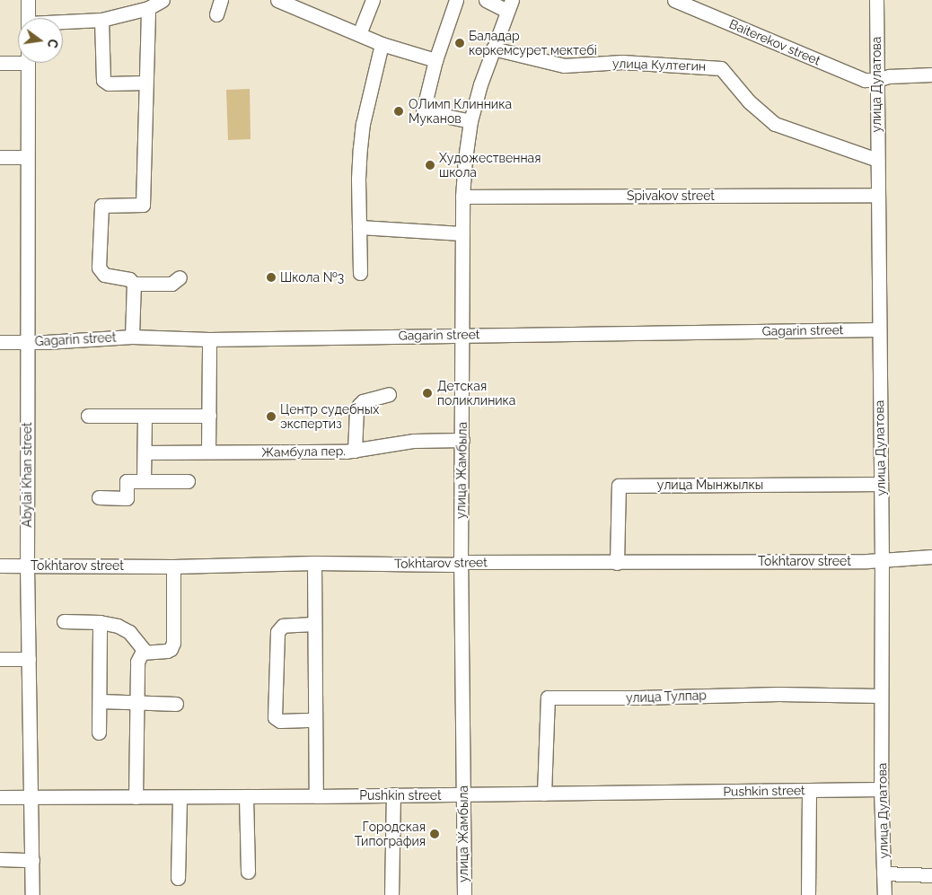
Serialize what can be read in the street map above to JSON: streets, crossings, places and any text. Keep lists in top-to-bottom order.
{
  "streets": {
    "street": [
      "Baiterekov street",
      "улица Култегин",
      "улица Дулатова",
      "Spivakov street",
      "Gagarin street",
      "Жамбула пер.",
      "улица Жамбыла",
      "Abylai Khan street",
      "улица Мынжылкы",
      "Tokhtarov street",
      "улица Тулпар",
      "Pushkin street"
    ]
  },
  "crossings": [
    ["Baiterekov street", "улица Дулатова"],
    ["улица Култегин", "улица Дулатова"],
    ["улица Култегин", "улица Жамбыла"],
    ["улица Дулатова", "Spivakov street"],
    ["улица Дулатова", "Gagarin street"],
    ["улица Дулатова", "улица Мынжылкы"],
    ["улица Дулатова", "Tokhtarov street"],
    ["улица Дулатова", "улица Тулпар"],
    ["улица Дулатова", "Pushkin street"],
    ["Spivakov street", "улица Жамбыла"],
    ["Gagarin street", "улица Жамбыла"],
    ["Gagarin street", "Abylai Khan street"],
    ["Жамбула пер.", "улица Жамбыла"],
    ["улица Жамбыла", "Tokhtarov street"],
    ["улица Жамбыла", "Pushkin street"],
    ["Abylai Khan street", "Tokhtarov street"],
    ["Abylai Khan street", "Pushkin street"],
    ["улица Мынжылкы", "Tokhtarov street"],
    ["улица Тулпар", "Pushkin street"]
  ],
  "places": [
    "Баладар көркемсурет мектебі",
    "ОЛимп Клинника Муканов",
    "Художественная школа",
    "Школа №3",
    "Детская поликлиника",
    "Центр судебных экспертиз",
    "Городская Типография"
  ],
  "north": "right"
}
